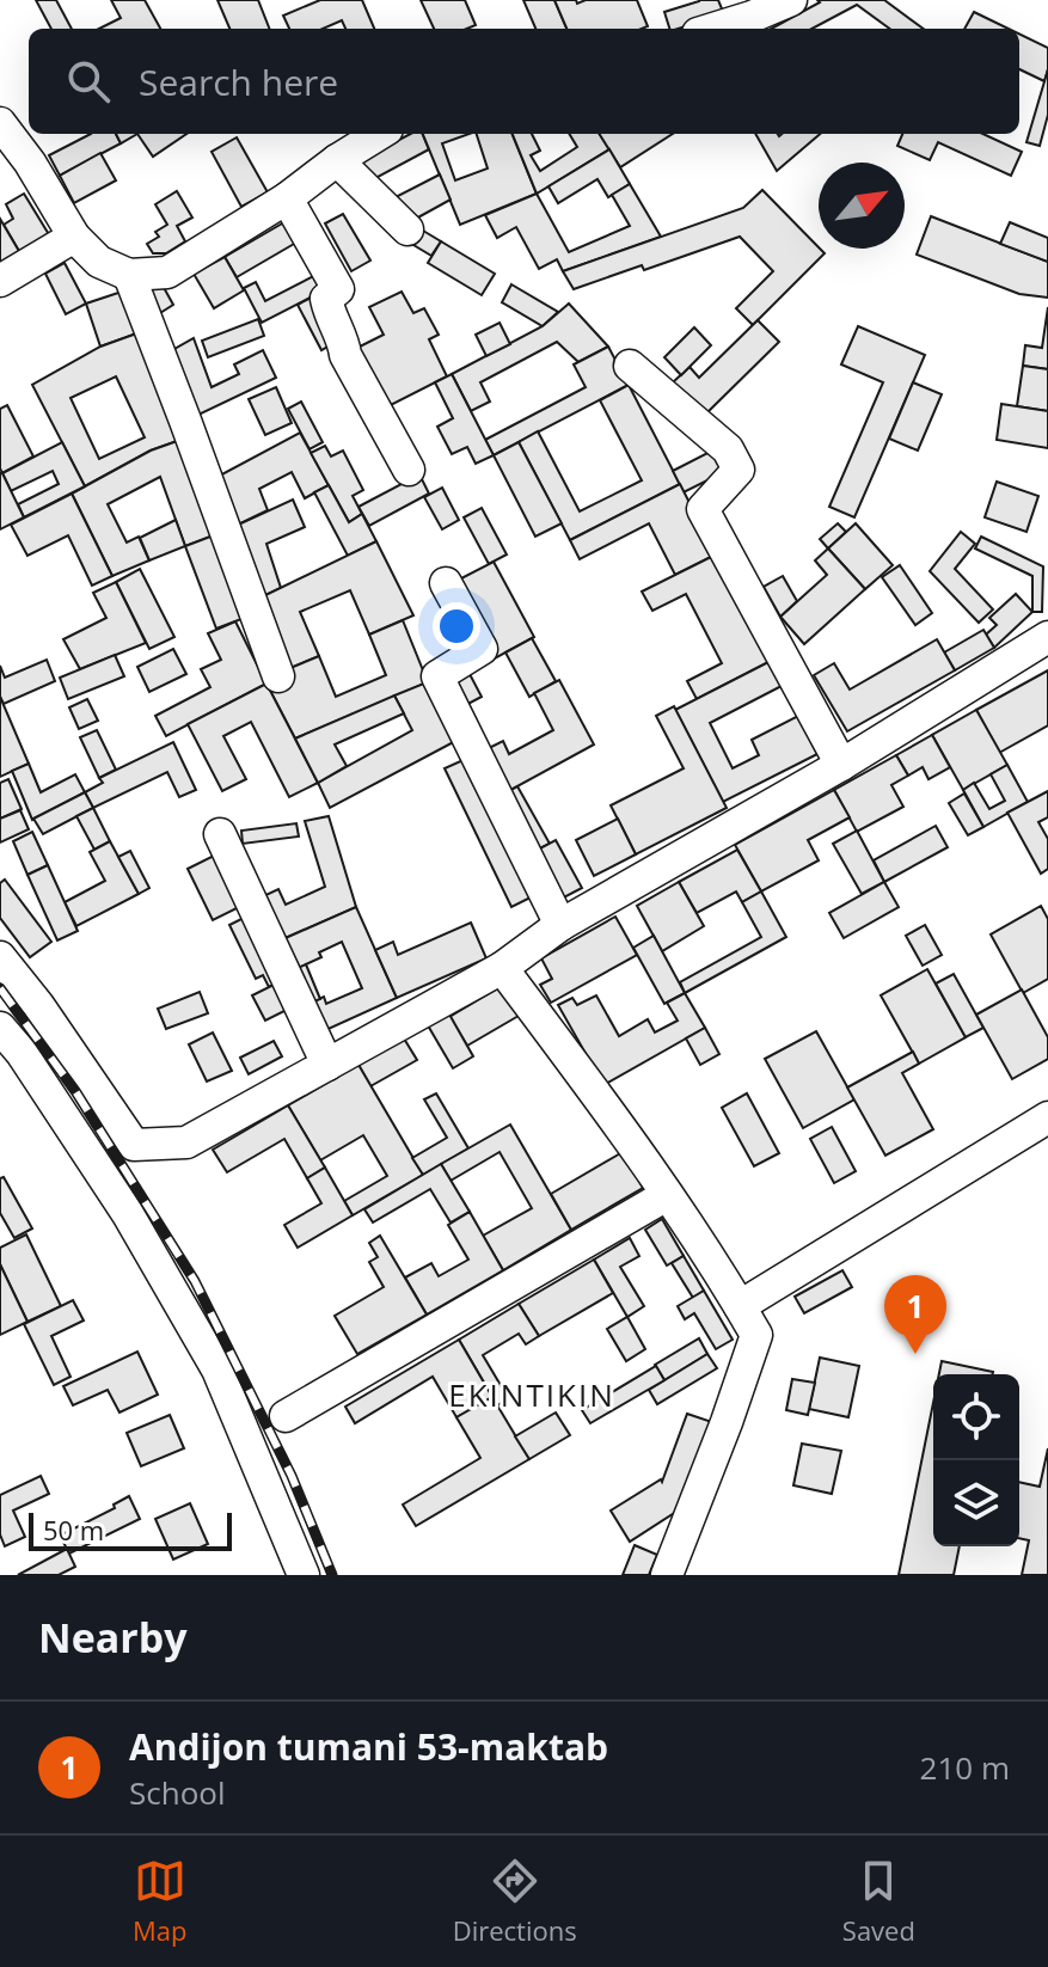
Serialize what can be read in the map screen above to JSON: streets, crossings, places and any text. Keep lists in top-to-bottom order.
{
  "districts": ["EKINTIKIN"],
  "scale_bar": "50 m",
  "north": "top right",
  "page": {
    "search": "Search here",
    "pins": "1",
    "scale": "50 m",
    "heading": "Nearby",
    "list": [
      {
        "mark": "1",
        "name": "Andijon tumani 53-maktab",
        "note": "School",
        "value": "210 m"
      }
    ],
    "nav": ["Map", "Directions", "Saved"]
  }
}
